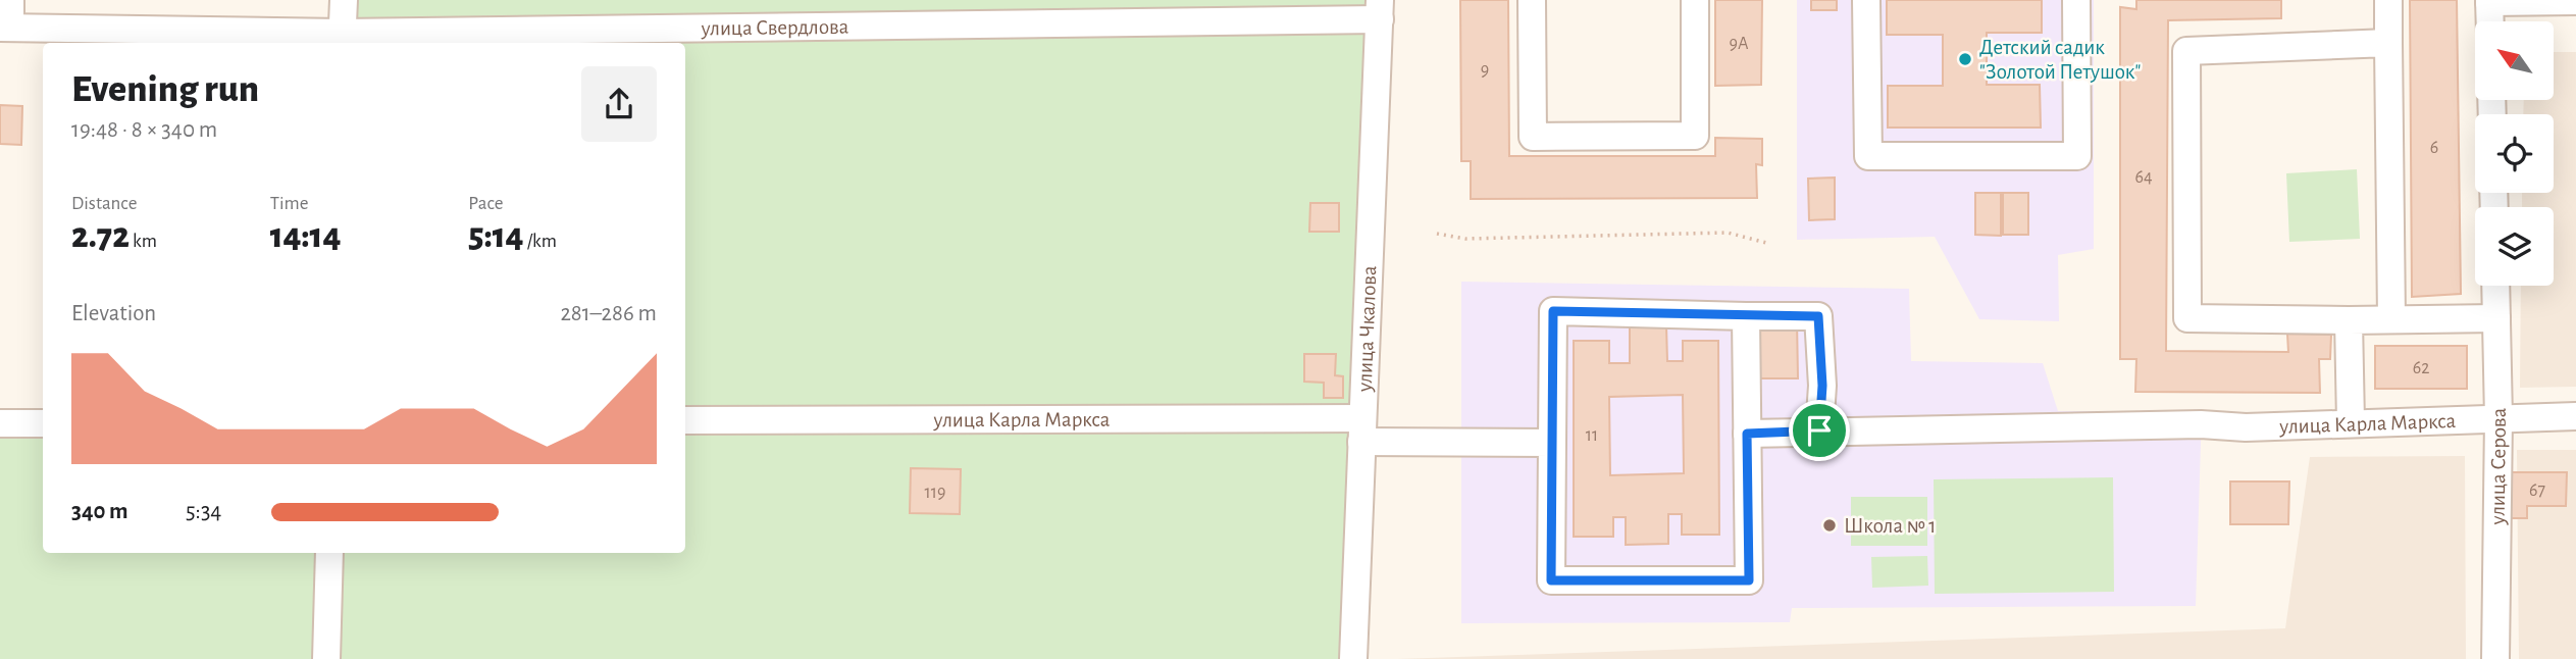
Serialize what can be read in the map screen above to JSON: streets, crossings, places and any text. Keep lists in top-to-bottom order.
{
  "streets": {
    "street": [
      "улица Свердлова",
      "улица Чкалова",
      "улица Карла Маркса",
      "улица Серова"
    ]
  },
  "crossings": [
    ["улица Свердлова", "улица Чкалова"],
    ["улица Чкалова", "улица Карла Маркса"],
    ["улица Карла Маркса", "улица Серова"]
  ],
  "places": ["Детский садик \"Золотой Петушок\"", "Школа № 1"],
  "house_numbers": [
    "9А",
    "9",
    "6",
    "64",
    "62",
    "11",
    "67",
    "119"
  ],
  "north": "top left",
  "page": {
    "heading": ["Evening run", "19:48 · 8 × 340 m"],
    "stats": [
      ["Distance", "2.72 km"],
      ["Time", "14:14"],
      ["Pace", "5:14 /km"]
    ],
    "chart": ["Elevation", "281–286 m"],
    "list": [
      {
        "name": "340 m",
        "note": "5:34"
      }
    ]
  }
}
